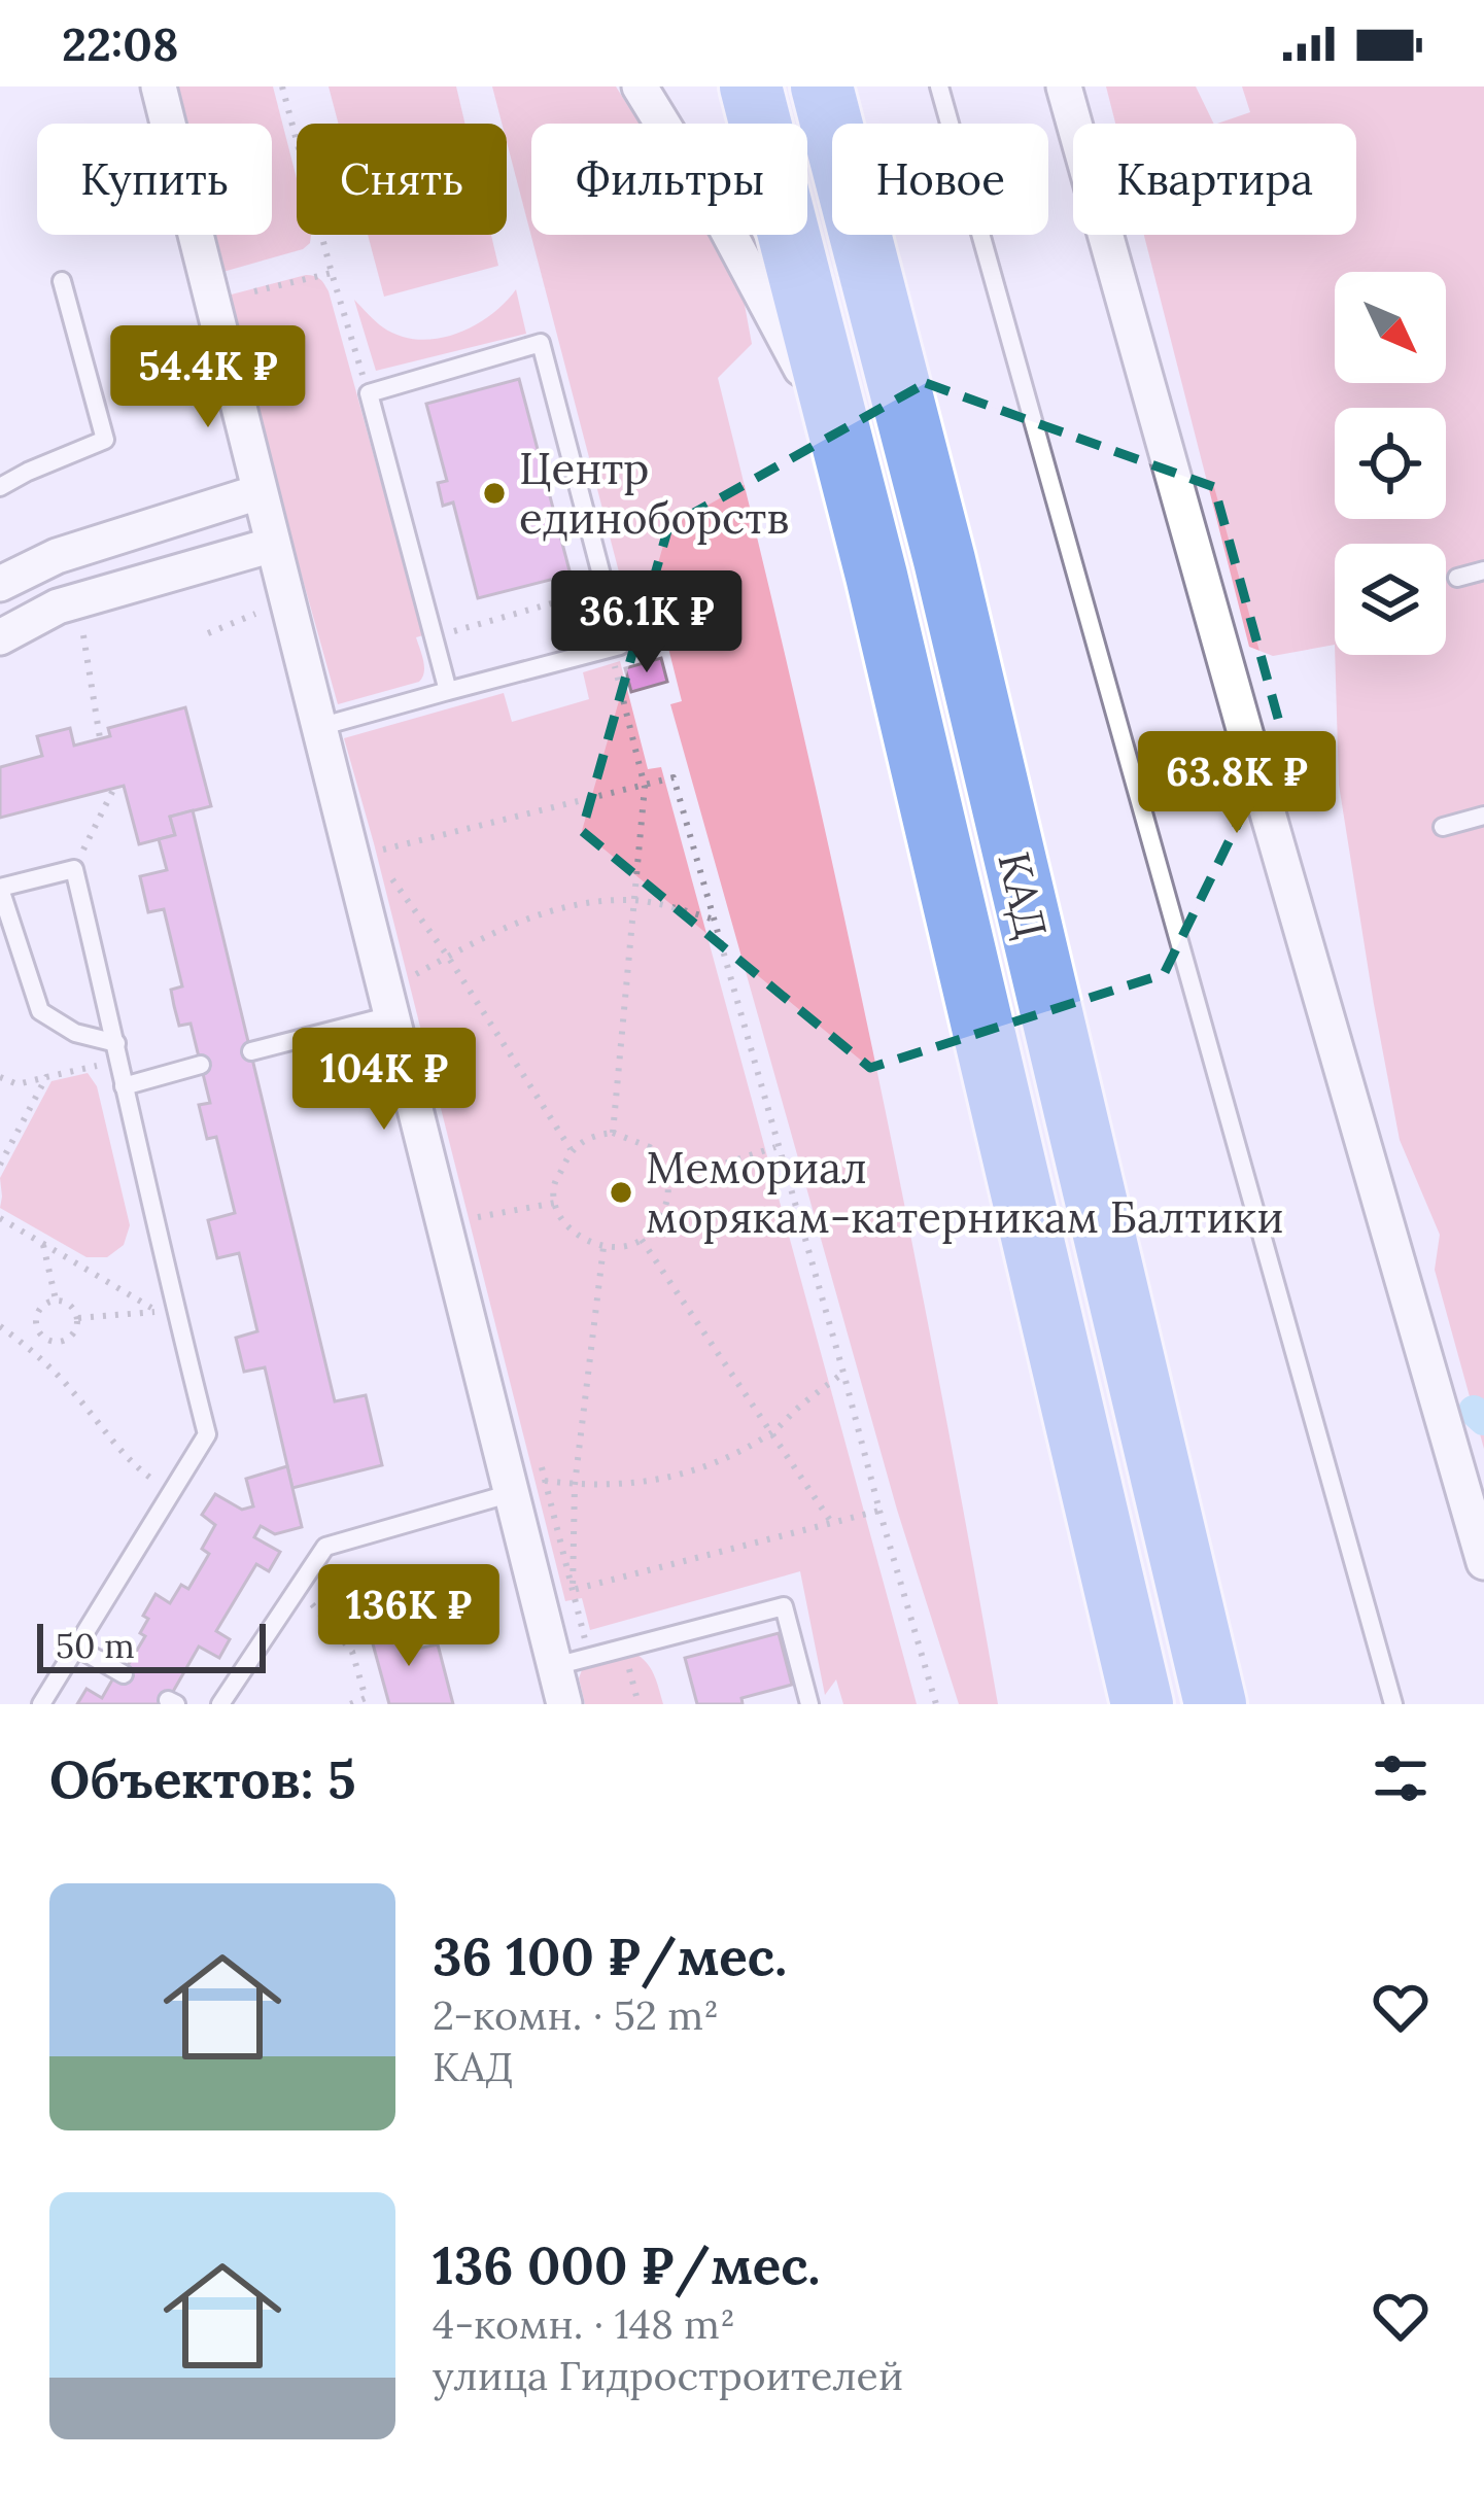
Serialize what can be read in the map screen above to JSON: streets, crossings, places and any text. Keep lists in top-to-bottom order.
{
  "streets": {
    "highway": ["КАД"]
  },
  "places": ["Центр единоборств", "Мемориал морякам-катерникам Балтики"],
  "scale_bar": "50 m",
  "north": "bottom right",
  "page": {
    "status": "22:08",
    "chip": [
      "Купить",
      "Снять",
      "Фильтры",
      "Новое",
      "Квартира"
    ],
    "price": [
      "54.4K ₽",
      "36.1K ₽",
      "63.8K ₽",
      "104K ₽",
      "136K ₽"
    ],
    "scale": "50 m",
    "heading": "Объектов: 5",
    "list": [
      {
        "name": "36 100 ₽/мес.",
        "note": "2-комн. · 52 m² · КАД"
      },
      {
        "name": "136 000 ₽/мес.",
        "note": "4-комн. · 148 m² · улица Гидростроителей"
      }
    ]
  }
}
